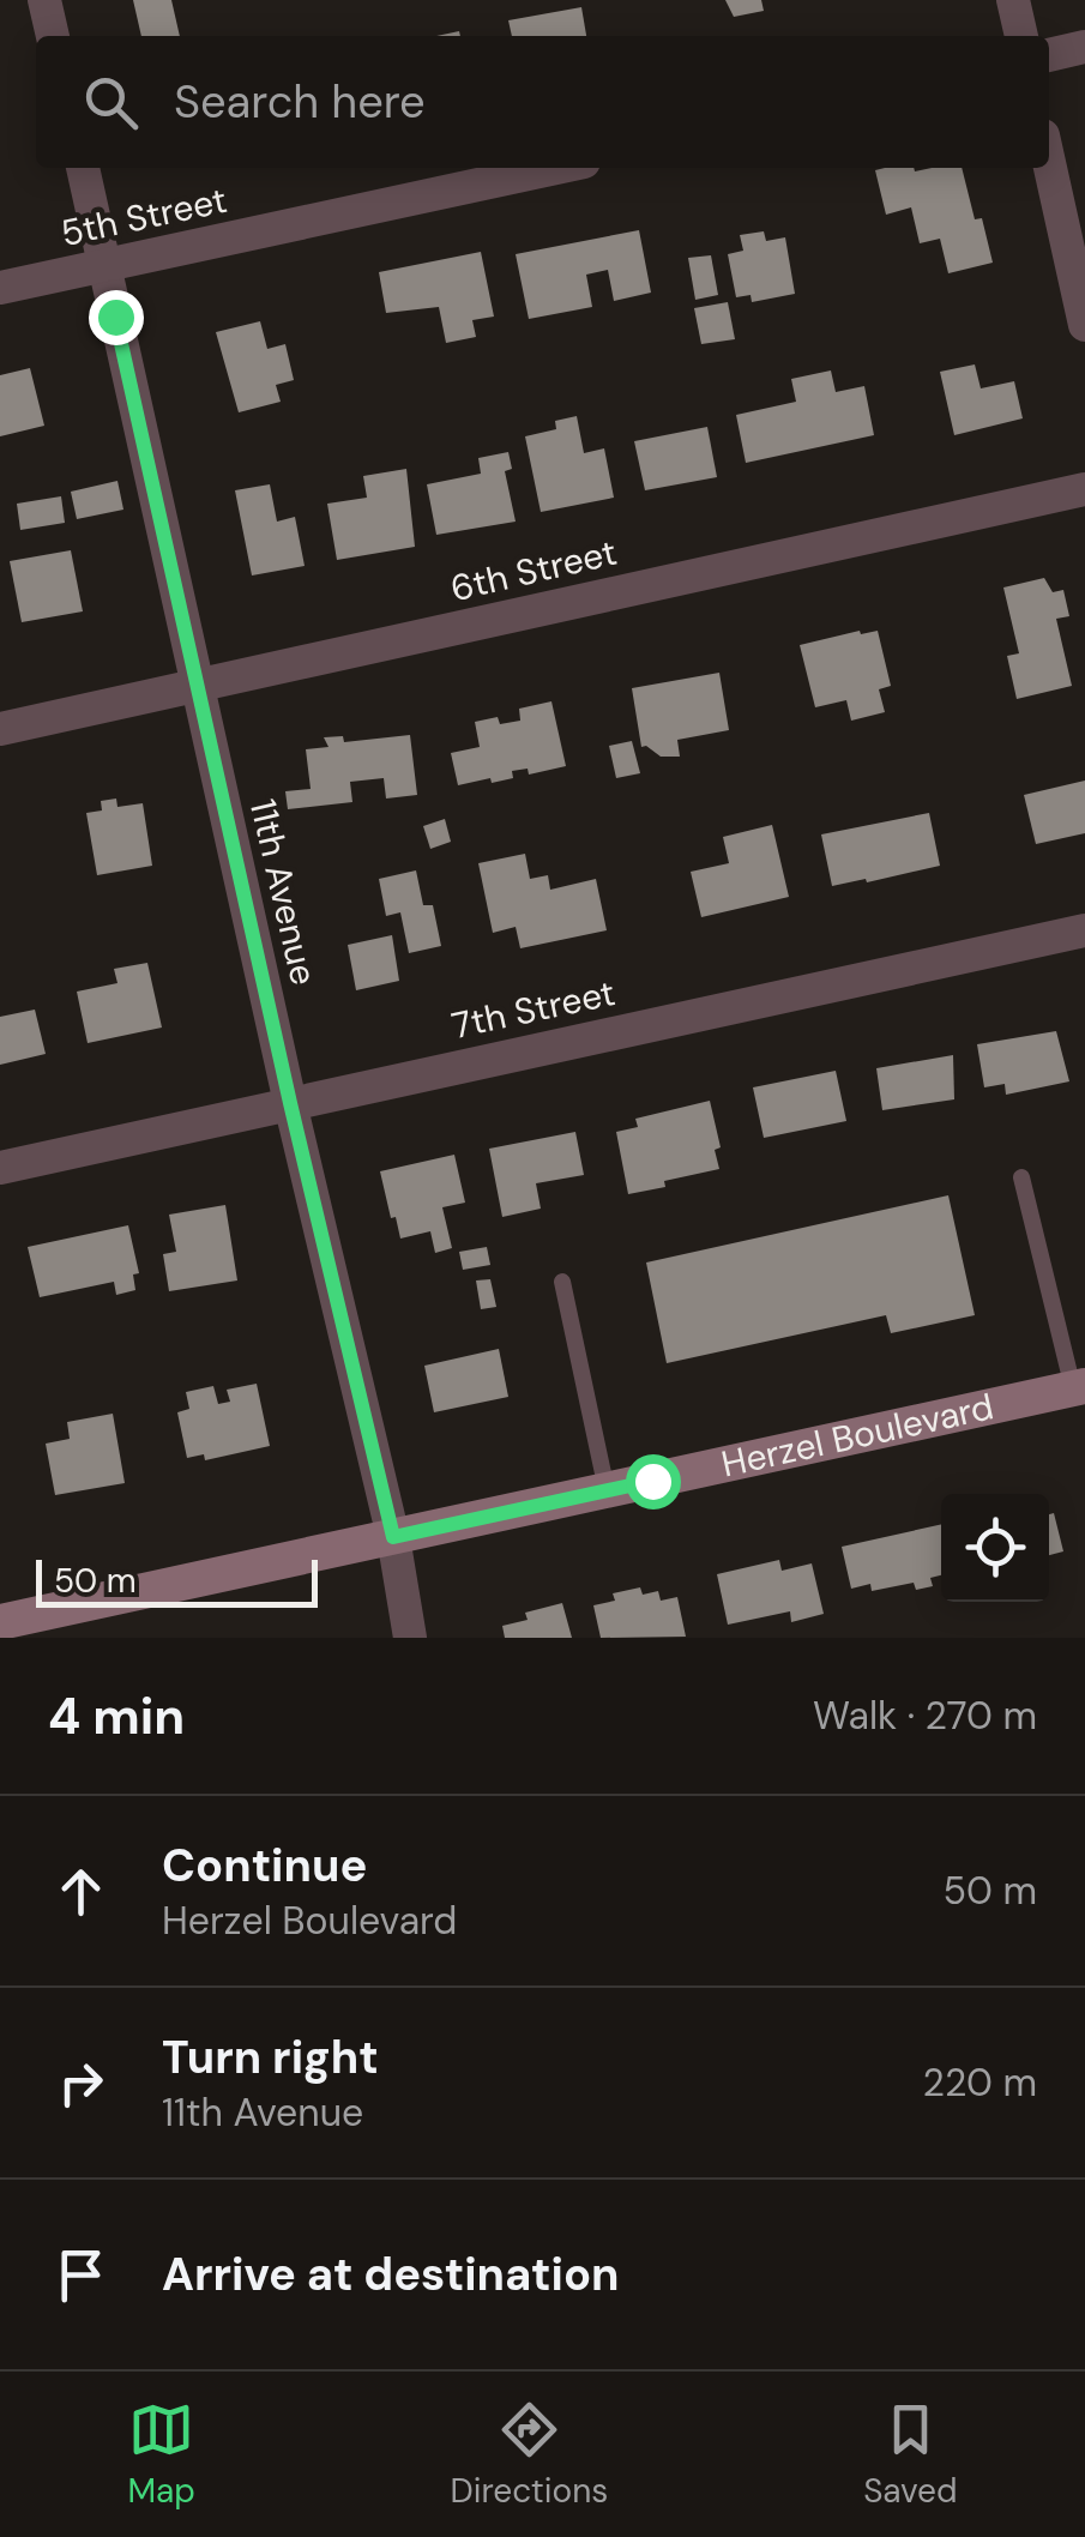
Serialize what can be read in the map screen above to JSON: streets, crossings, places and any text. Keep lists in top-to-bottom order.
{
  "streets": {
    "street": [
      "5th Street",
      "6th Street",
      "11th Avenue",
      "7th Street",
      "Herzel Boulevard"
    ]
  },
  "crossings": [
    ["5th Street", "11th Avenue"],
    ["6th Street", "11th Avenue"],
    ["11th Avenue", "7th Street"],
    ["11th Avenue", "Herzel Boulevard"]
  ],
  "scale_bar": "50 m",
  "page": {
    "search": "Search here",
    "scale": "50 m",
    "heading": ["4 min", "Walk · 270 m"],
    "list": [
      ["Continue", "Herzel Boulevard", "50 m"],
      ["Turn right", "11th Avenue", "220 m"],
      "Arrive at destination"
    ],
    "nav": ["Map", "Directions", "Saved"]
  }
}
